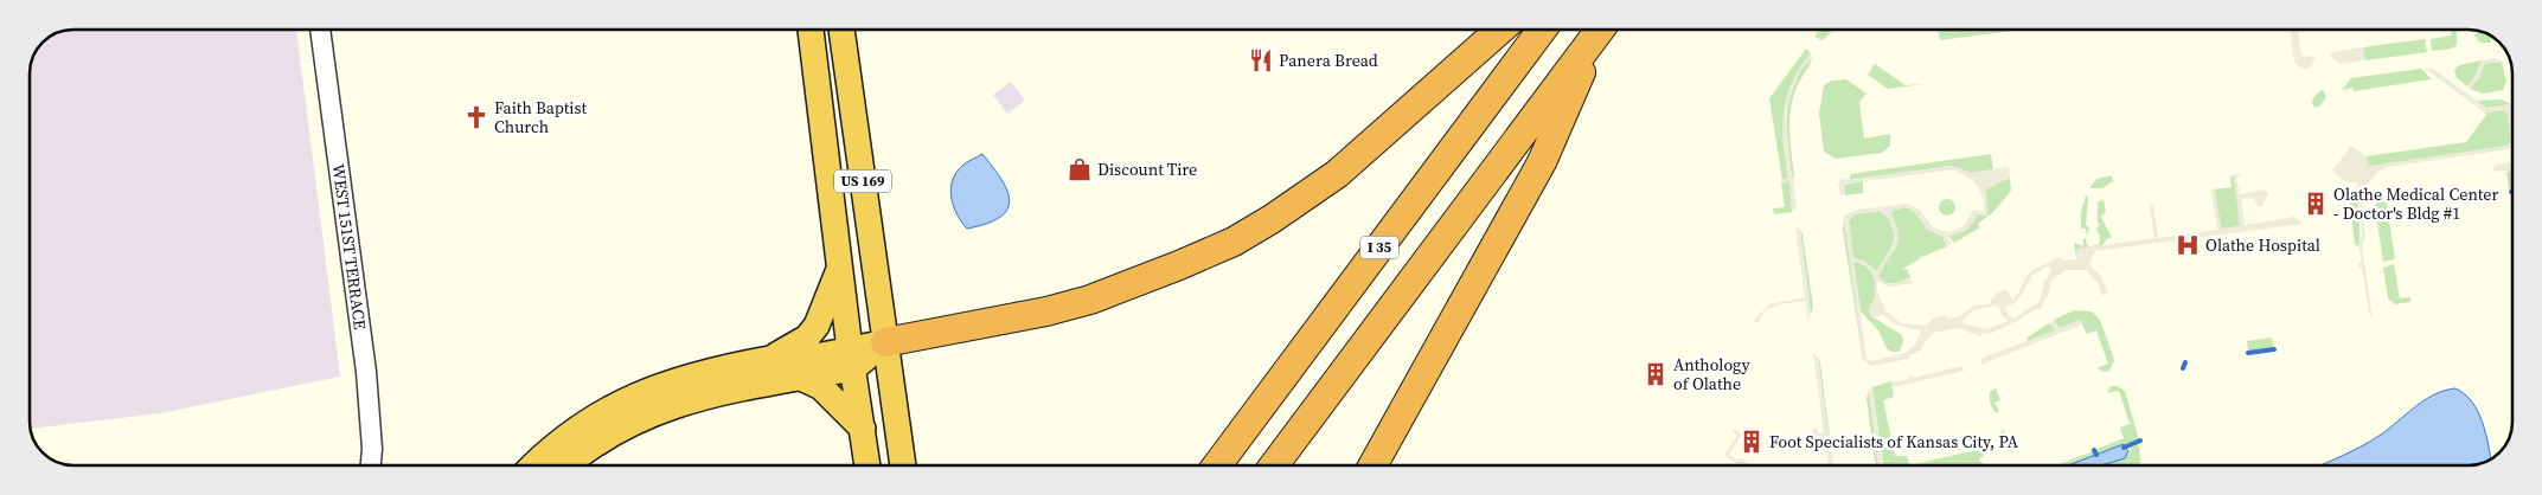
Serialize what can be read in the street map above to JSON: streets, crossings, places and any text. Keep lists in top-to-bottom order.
{
  "streets": {
    "highway": ["US 169", "I 35"],
    "street": ["WEST 151ST TERRACE"]
  },
  "places": {
    "restaurant": ["Panera Bread"],
    "church": ["Faith Baptist Church"],
    "shop": ["Discount Tire"],
    "building": ["Olathe Medical Center - Doctor's Bldg #1", "Anthology of Olathe", "Foot Specialists of Kansas City, PA"],
    "hospital": ["Olathe Hospital"]
  }
}
